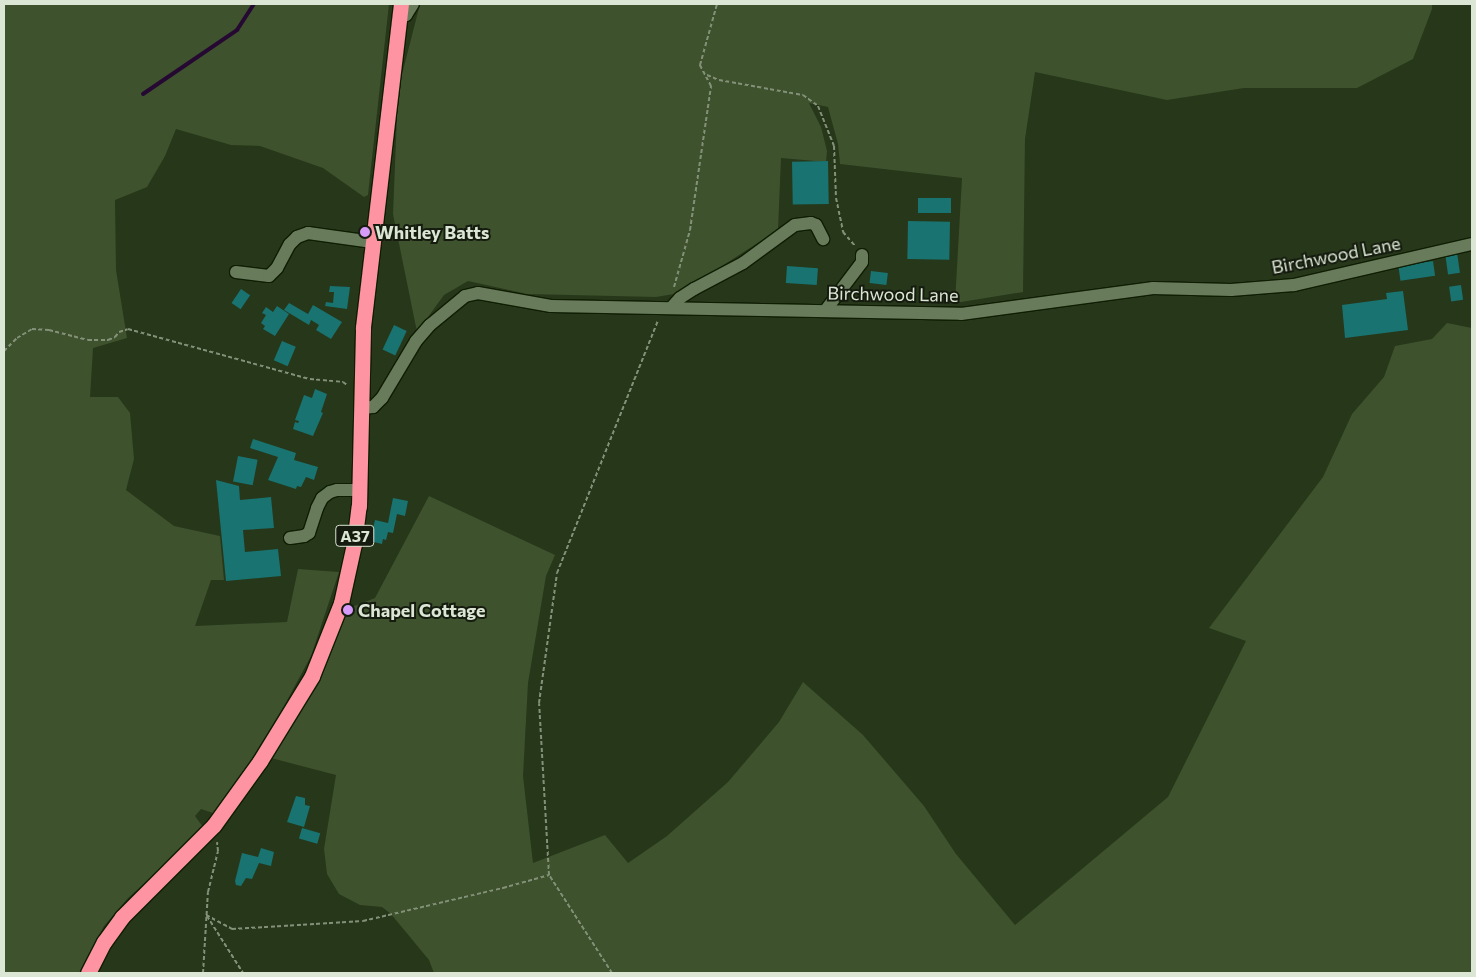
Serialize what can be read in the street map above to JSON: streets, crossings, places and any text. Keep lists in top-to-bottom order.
{
  "streets": {
    "highway": ["A37"],
    "street": ["Birchwood Lane"]
  },
  "crossings": [
    ["Birchwood Lane", "A37"]
  ],
  "places": ["Whitley Batts", "Chapel Cottage"]
}
